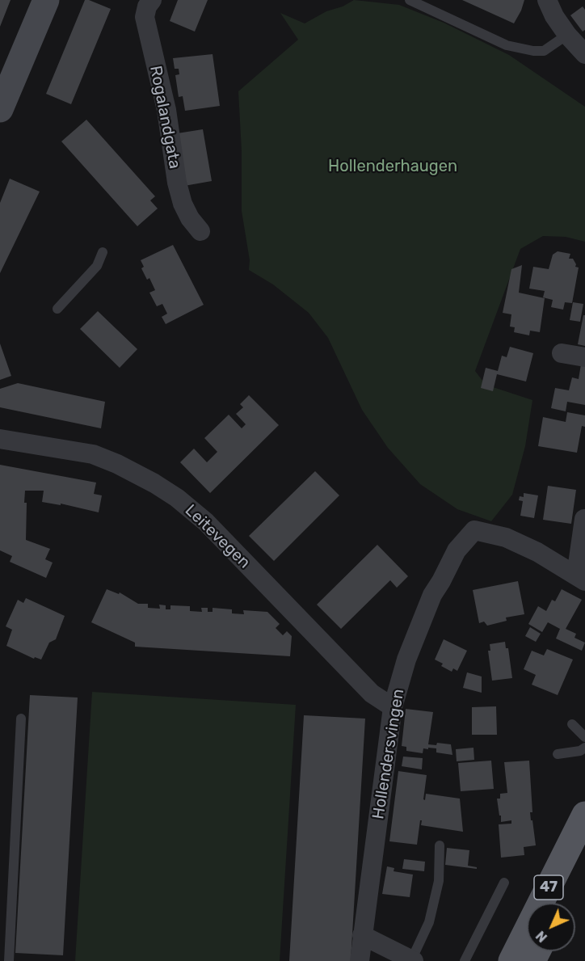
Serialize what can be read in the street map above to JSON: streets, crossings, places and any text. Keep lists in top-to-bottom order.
{
  "streets": {
    "main road": ["47"],
    "street": ["Rogalandgata", "Leitevegen", "Hollendersvingen"]
  },
  "crossings": [
    ["Leitevegen", "Hollendersvingen"]
  ],
  "parks": ["Hollenderhaugen"],
  "north": "bottom left"
}
